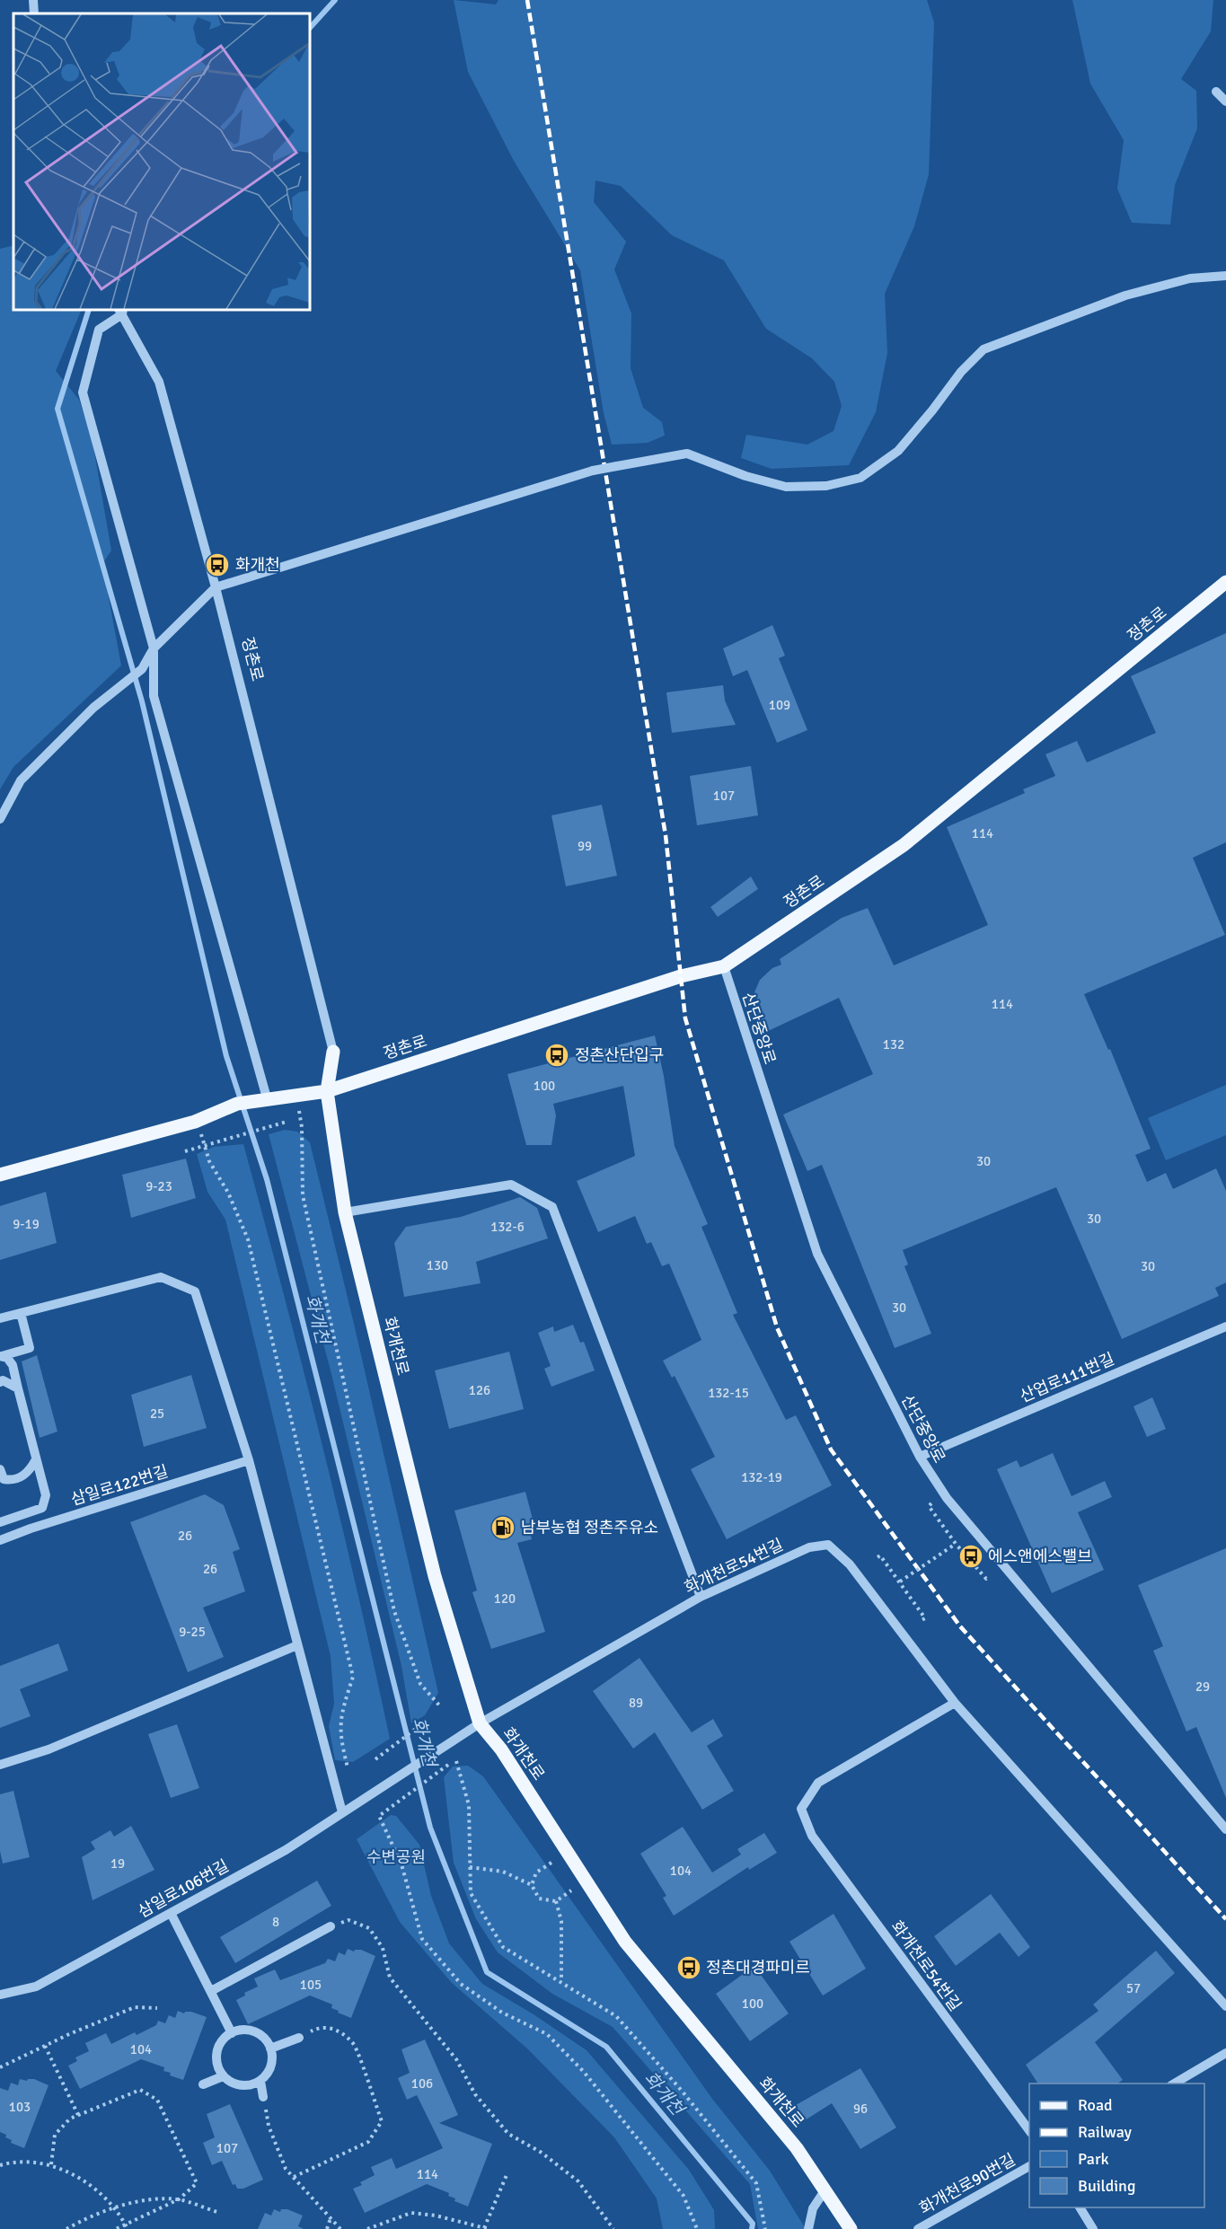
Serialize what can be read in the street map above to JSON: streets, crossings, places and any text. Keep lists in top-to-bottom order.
{
  "streets": {
    "main road": ["정촌로", "화개천로"],
    "street": [
      "산단중앙로",
      "산업로111번길",
      "삼일로122번길",
      "화개천로54번길",
      "삼일로106번길",
      "화개천로90번길"
    ]
  },
  "crossings": [
    ["정촌로", "산단중앙로"],
    ["정촌로", "화개천로"],
    ["산단중앙로", "산업로111번길"],
    ["화개천로", "화개천로54번길"],
    ["화개천로", "삼일로106번길"],
    ["화개천로54번길", "삼일로106번길"]
  ],
  "water": ["화개천"],
  "parks": ["수변공원"],
  "places": {
    "bus stop": [
      "화개천",
      "정촌산단입구",
      "에스앤에스밸브",
      "정촌대경파미르"
    ],
    "fuel station": ["남부농협 정촌주유소"]
  },
  "house_numbers": [
    "109",
    "107",
    "114",
    "99",
    "114",
    "132",
    "100",
    "30",
    "9-23",
    "30",
    "9-19",
    "132-6",
    "130",
    "30",
    "30",
    "126",
    "132-15",
    "25",
    "132-19",
    "26",
    "26",
    "120",
    "9-25",
    "29",
    "89",
    "19",
    "104",
    "8",
    "105",
    "57",
    "100",
    "104",
    "106",
    "103",
    "96",
    "107",
    "114"
  ],
  "legend": [
    "Road",
    "Railway",
    "Park",
    "Building"
  ]
}
